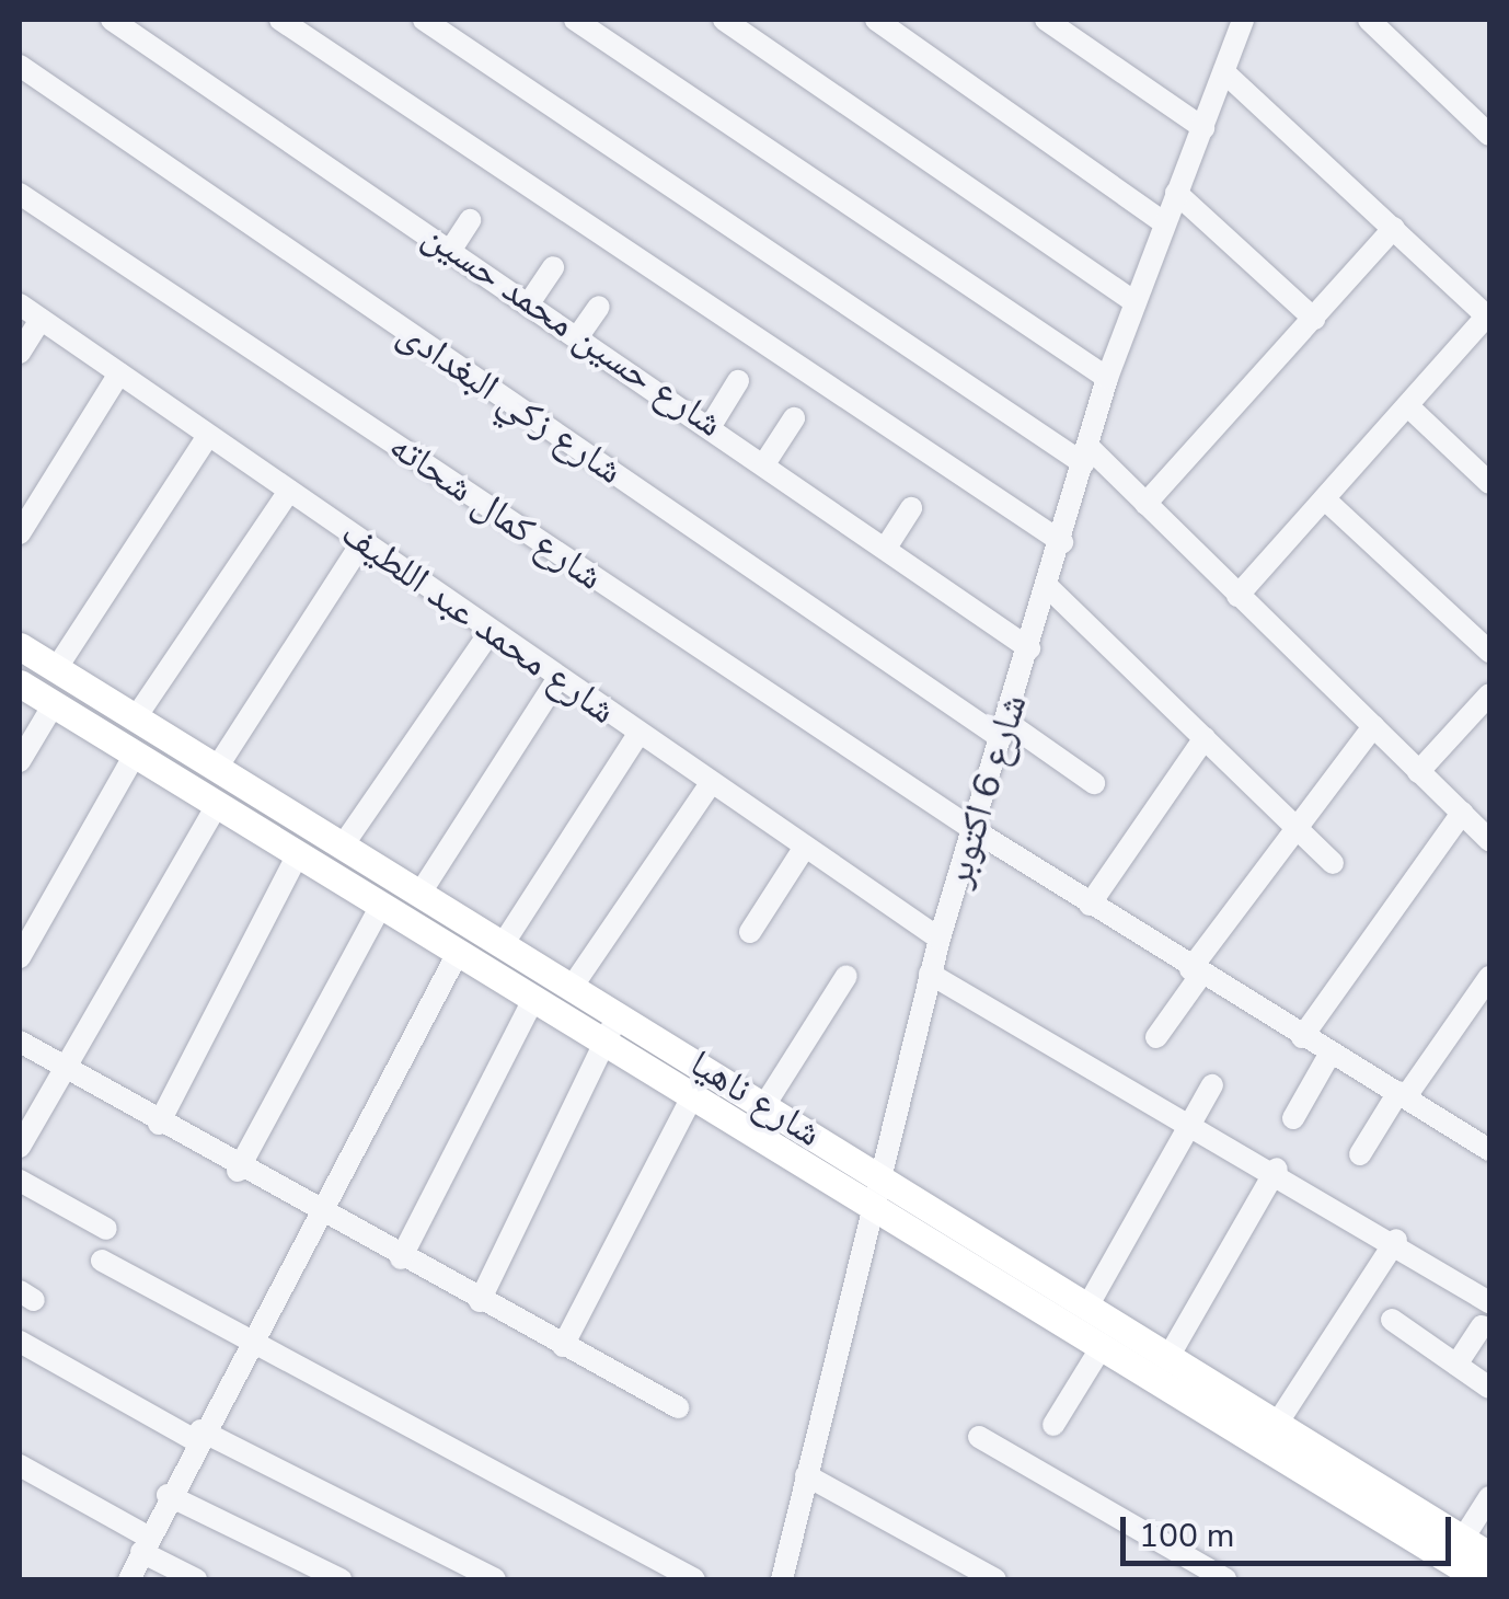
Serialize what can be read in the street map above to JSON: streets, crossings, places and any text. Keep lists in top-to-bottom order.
{
  "streets": {
    "main road": ["شارع ناهيا"],
    "street": [
      "شارع حسين محمد حسين",
      "شارع زكي البغدادى",
      "شارع كمال شحاته",
      "شارع محمد عبد اللطيف",
      "شارع 6 اكتوبر"
    ]
  },
  "crossings": [
    ["شارع حسين محمد حسين", "شارع 6 اكتوبر"],
    ["شارع زكي البغدادى", "شارع 6 اكتوبر"],
    ["شارع كمال شحاته", "شارع 6 اكتوبر"],
    ["شارع محمد عبد اللطيف", "شارع 6 اكتوبر"],
    ["شارع 6 اكتوبر", "شارع ناهيا"]
  ],
  "scale_bar": "100 m"
}
